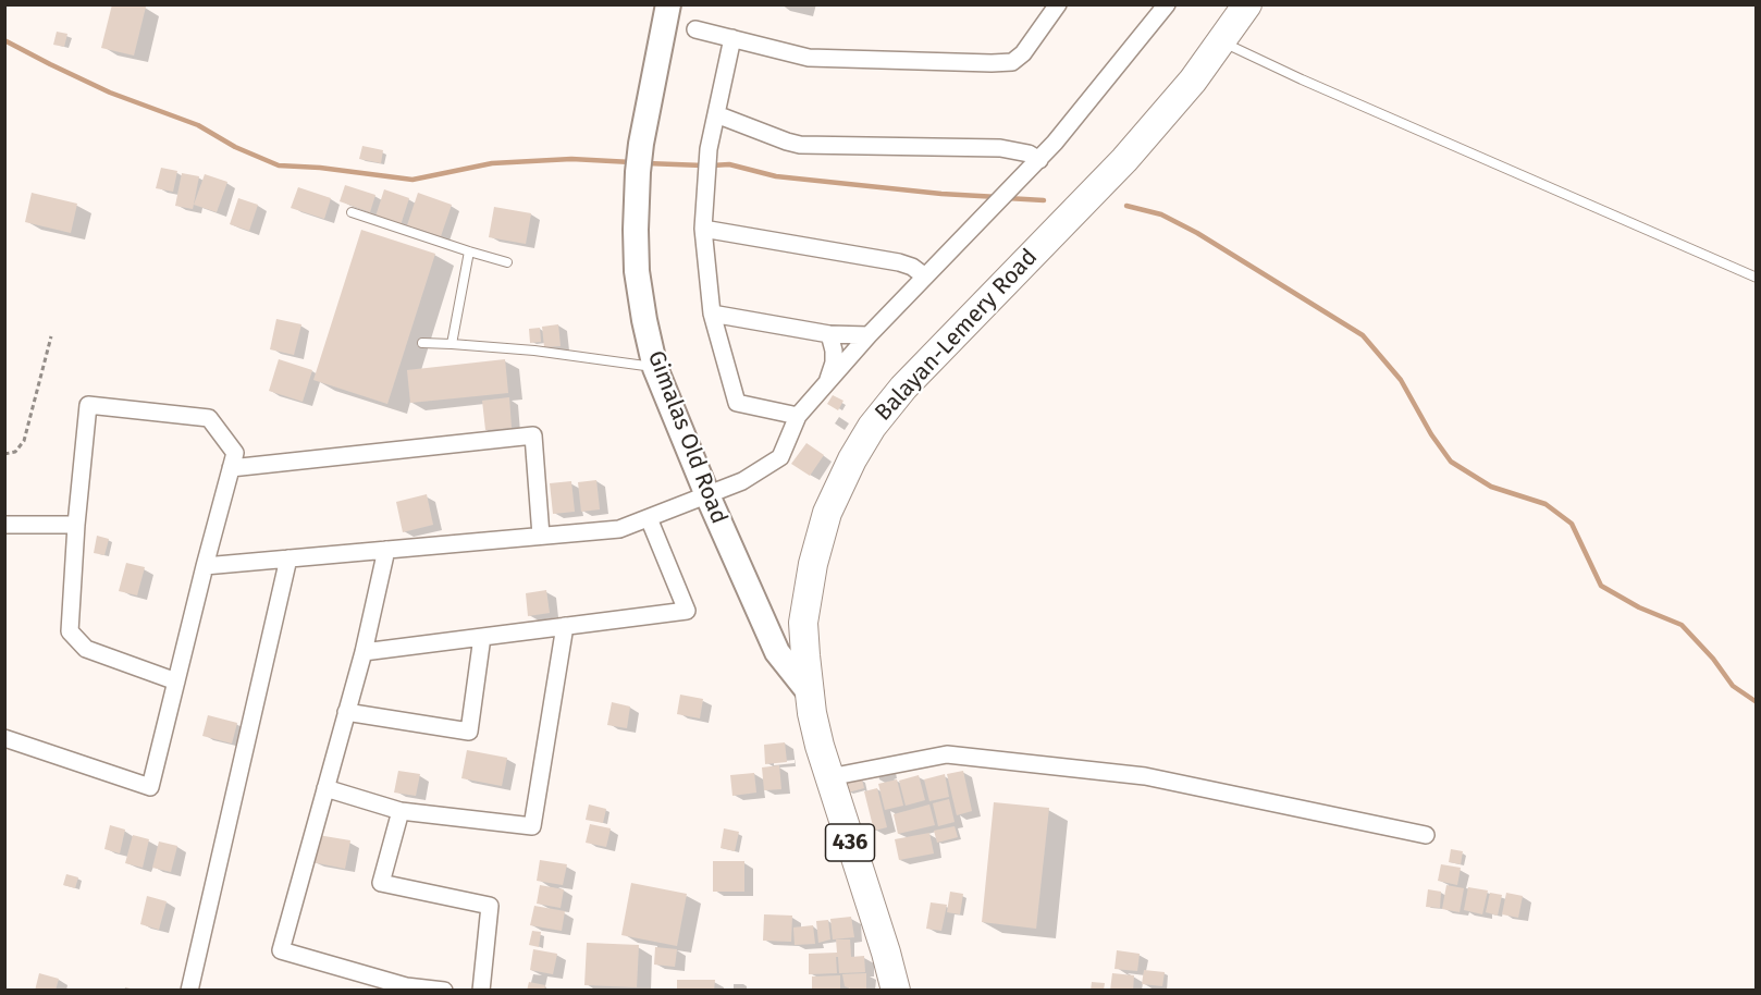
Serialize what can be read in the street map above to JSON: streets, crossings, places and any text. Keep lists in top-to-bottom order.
{
  "streets": {
    "main road": ["Balayan-Lemery Road", "436"],
    "street": ["Gimalas Old Road"]
  },
  "crossings": [
    ["Balayan-Lemery Road", "Gimalas Old Road"]
  ]
}
